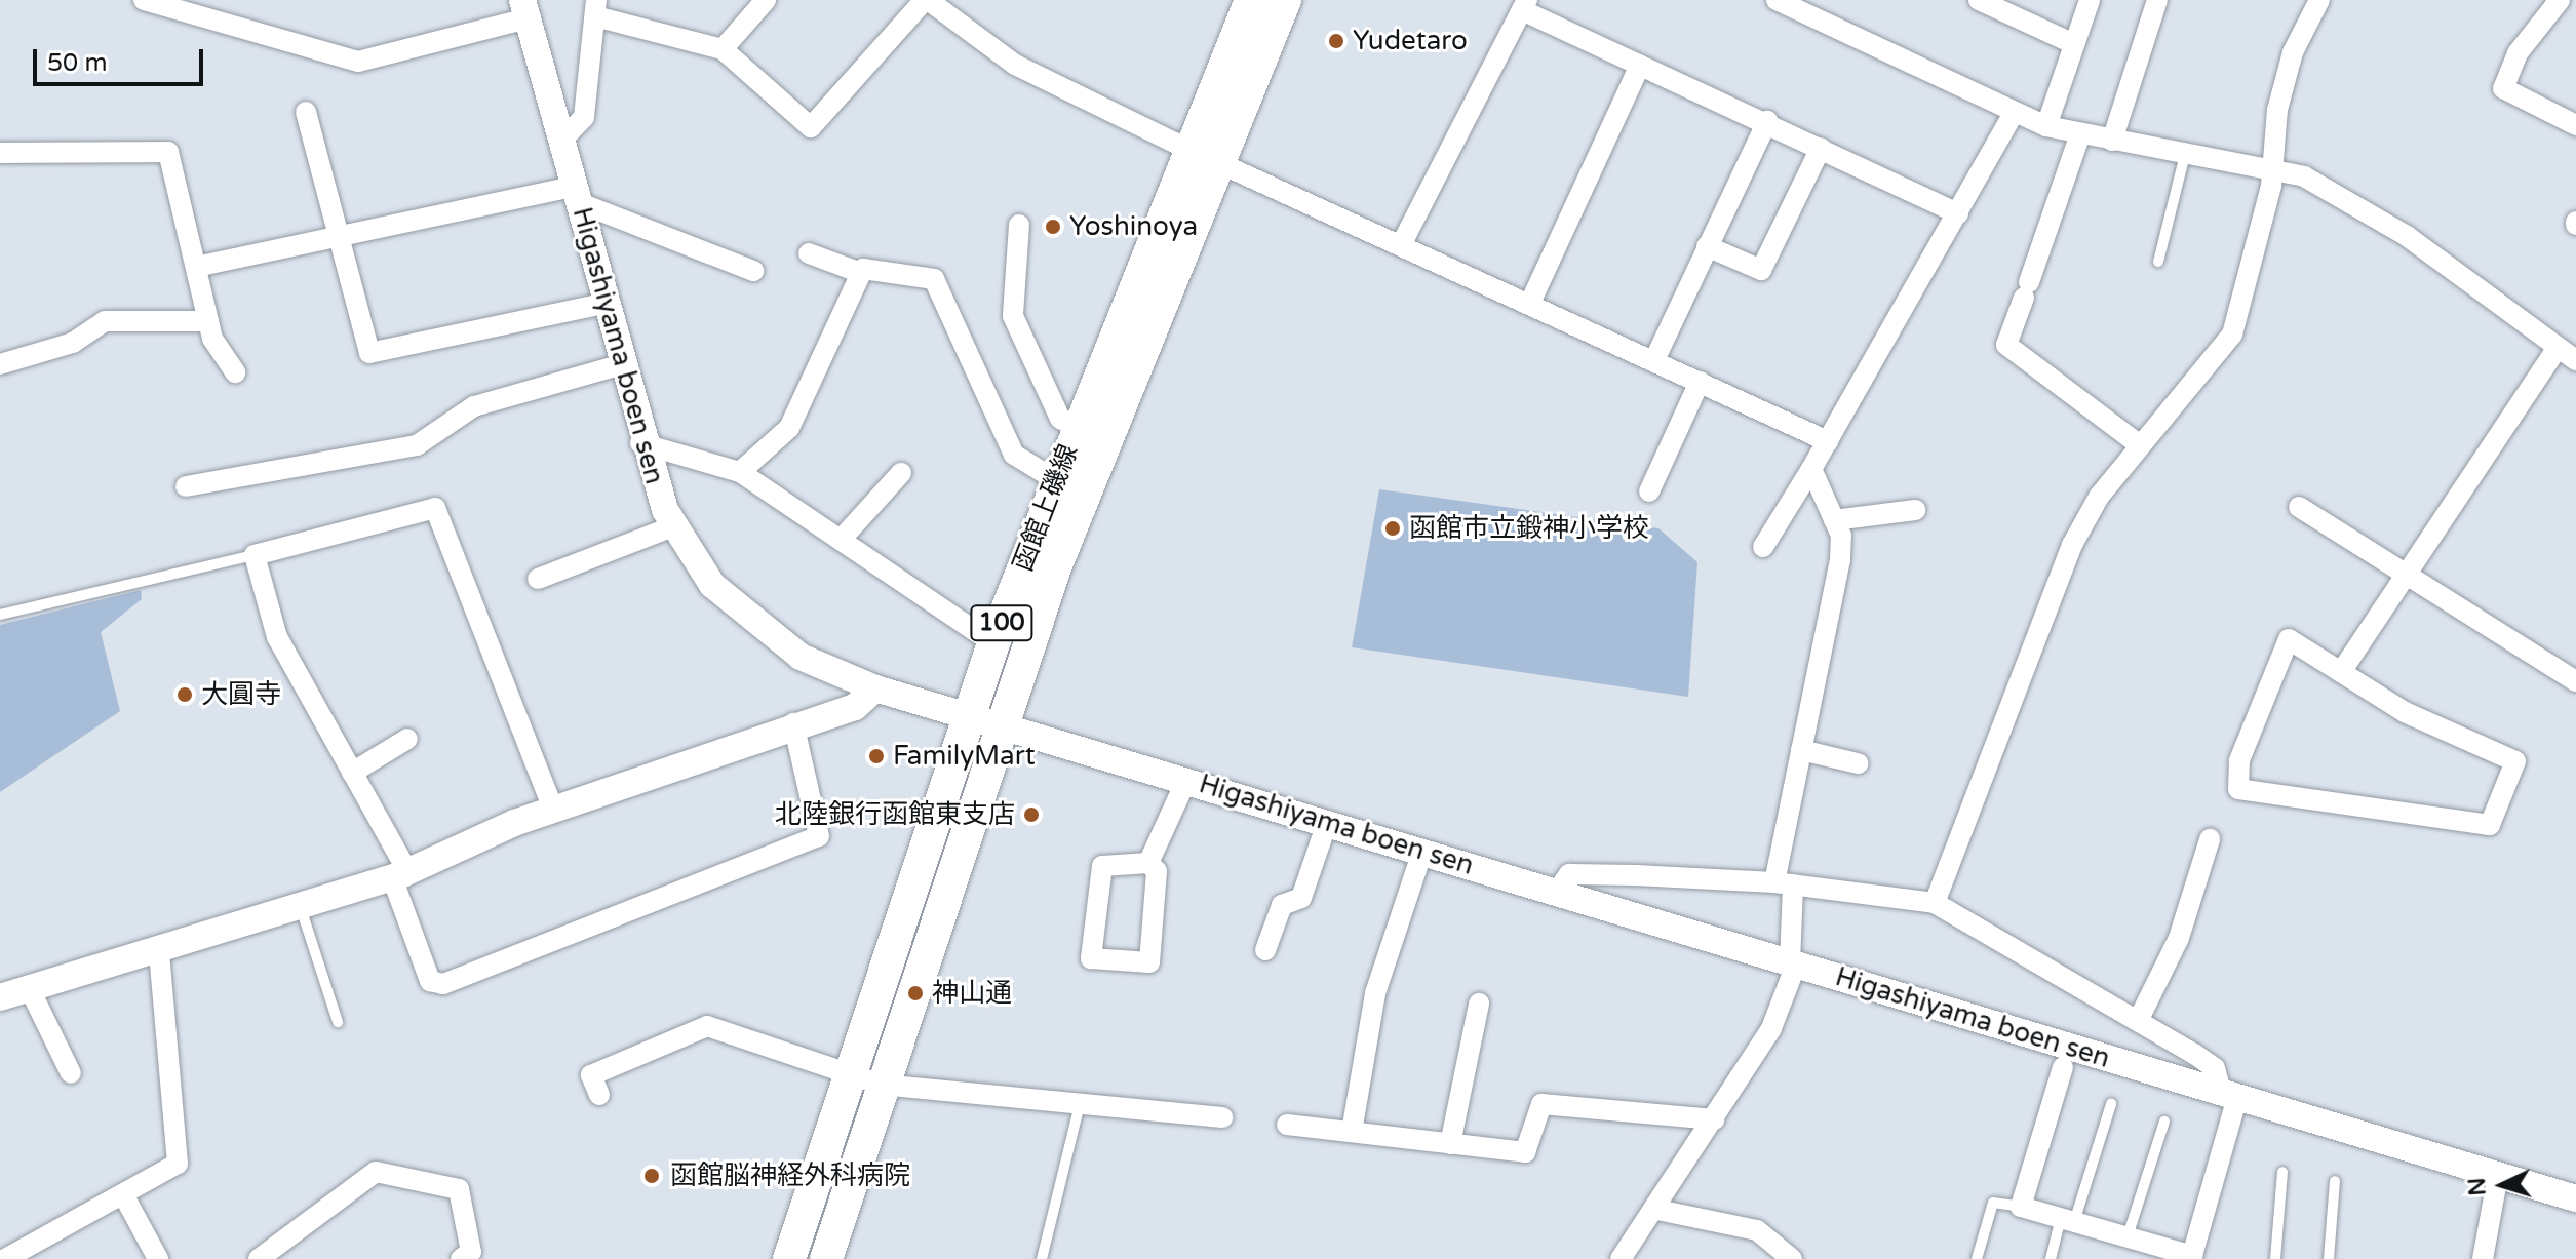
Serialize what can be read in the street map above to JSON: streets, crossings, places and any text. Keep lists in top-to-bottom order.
{
  "streets": {
    "main road": ["函館上磯線", "100"],
    "street": ["Higashiyama boen sen"]
  },
  "crossings": [
    ["Higashiyama boen sen", "函館上磯線"]
  ],
  "places": [
    "Yudetaro",
    "Yoshinoya",
    "函館市立鍛神小学校",
    "大圓寺",
    "FamilyMart",
    "北陸銀行函館東支店",
    "神山通",
    "函館脳神経外科病院"
  ],
  "scale_bar": "50 m",
  "north": "left"
}
